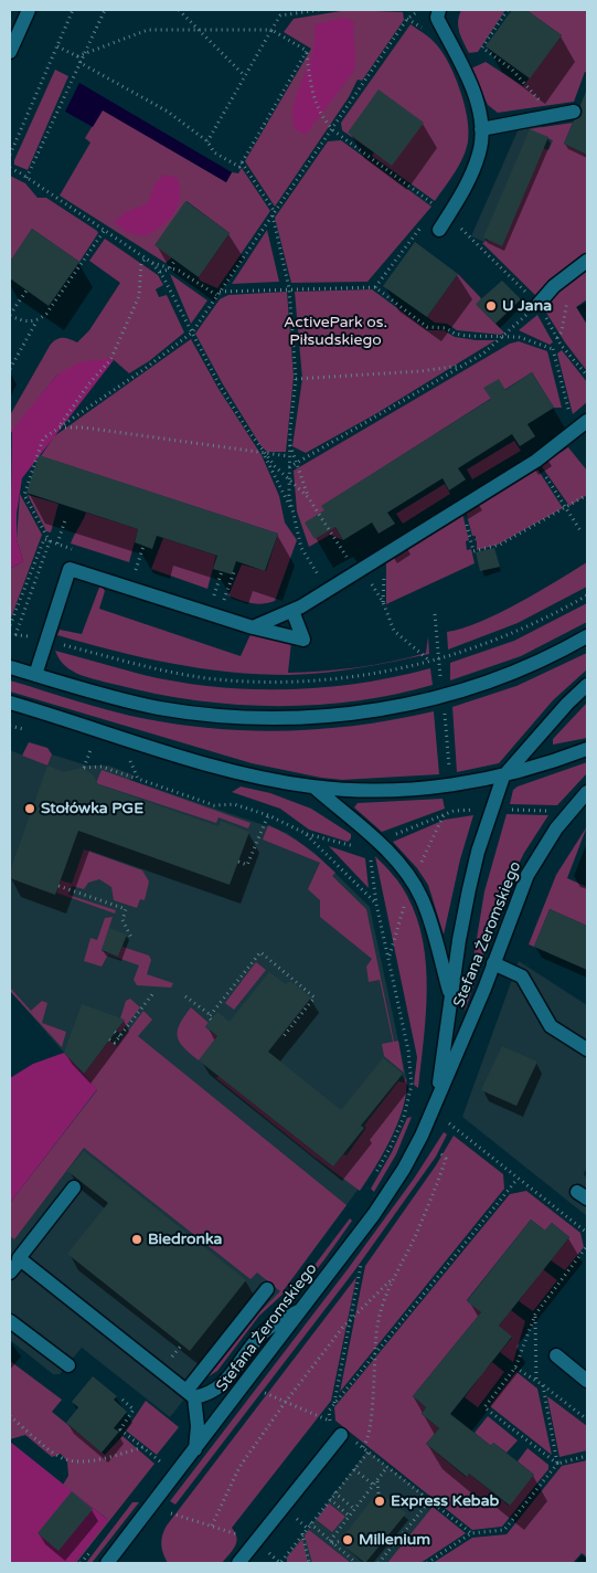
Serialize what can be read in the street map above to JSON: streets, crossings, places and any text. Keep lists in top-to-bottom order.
{
  "streets": {
    "street": ["Stefana Żeromskiego"]
  },
  "parks": ["ActivePark os. Piłsudskiego"],
  "places": [
    "U Jana",
    "Stołówka PGE",
    "Biedronka",
    "Express Kebab",
    "Millenium"
  ]
}
